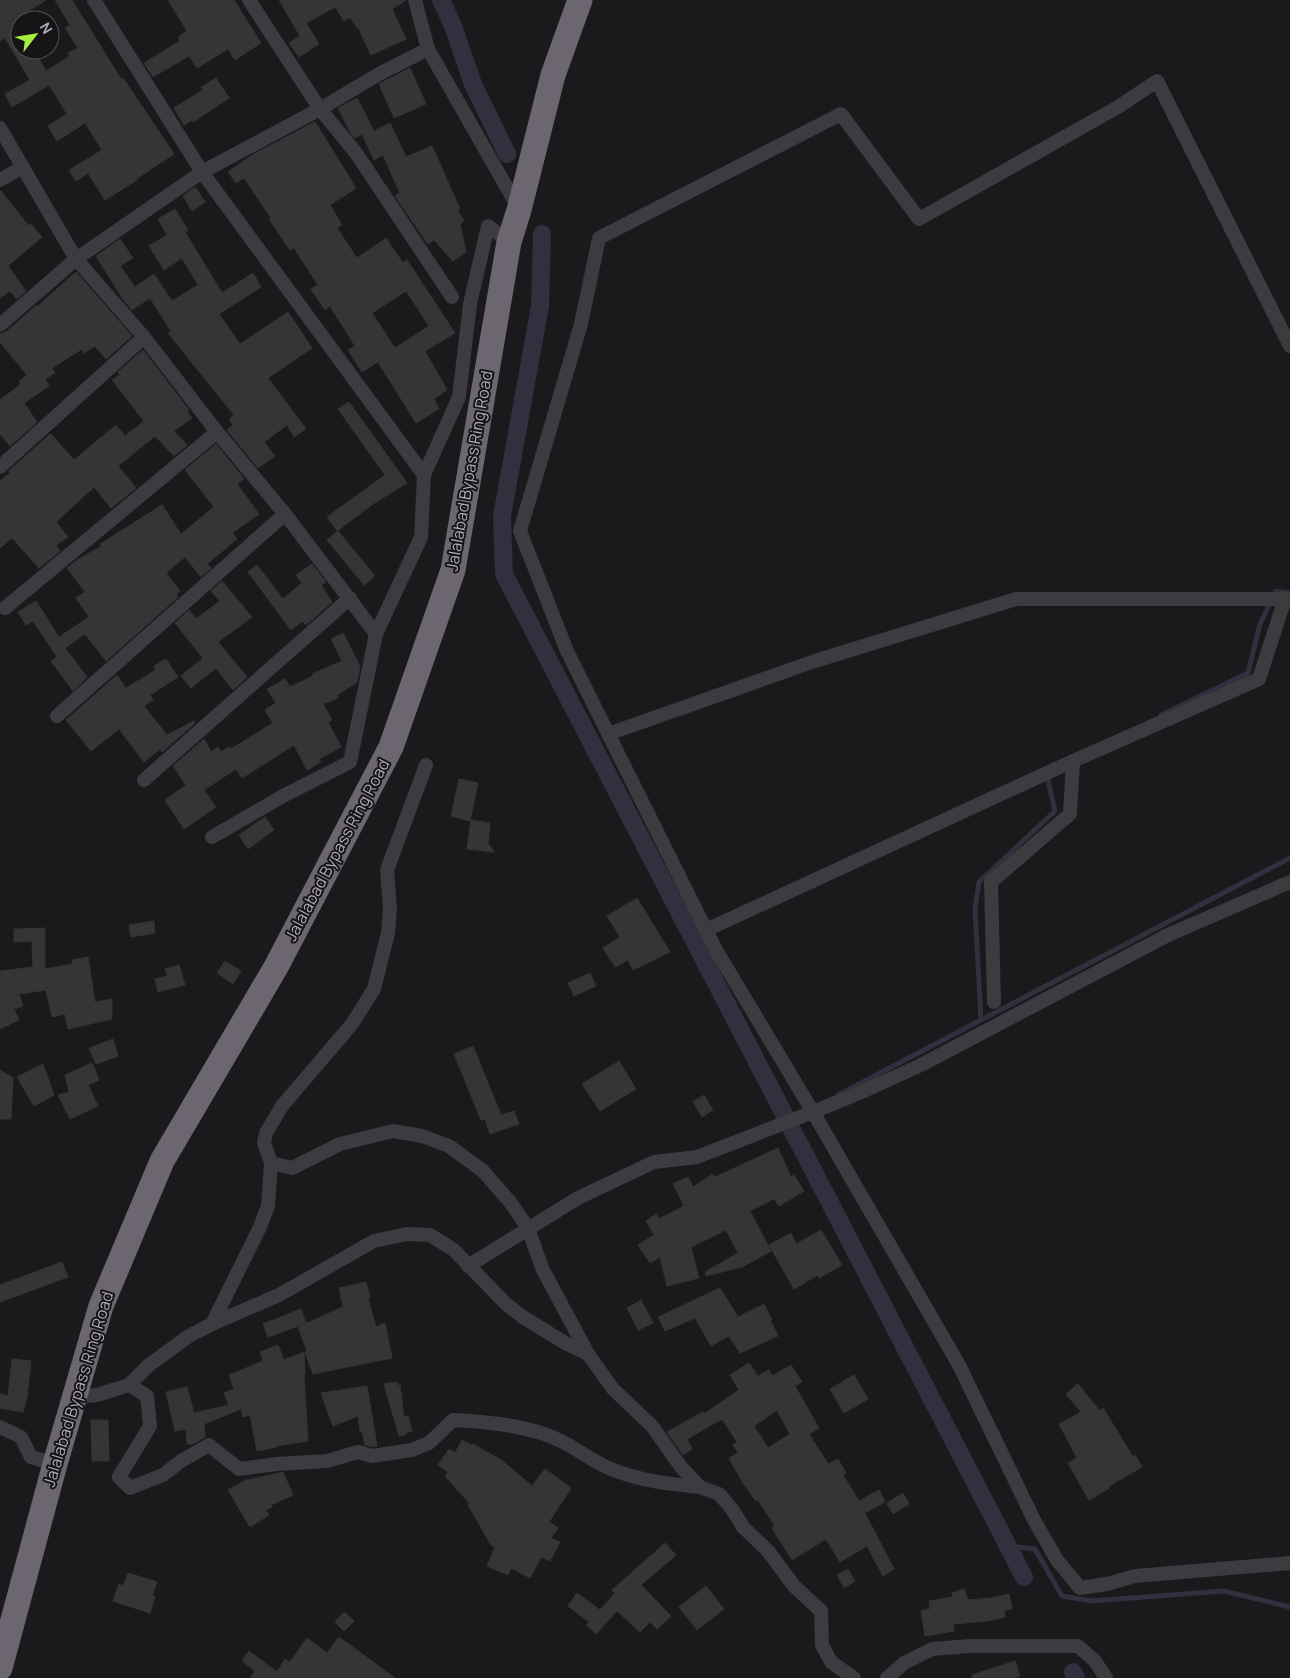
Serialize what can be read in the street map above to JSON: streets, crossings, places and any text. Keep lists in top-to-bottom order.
{
  "streets": {
    "highway": ["Jalalabad Bypass Ring Road"]
  },
  "north": "top right"
}
